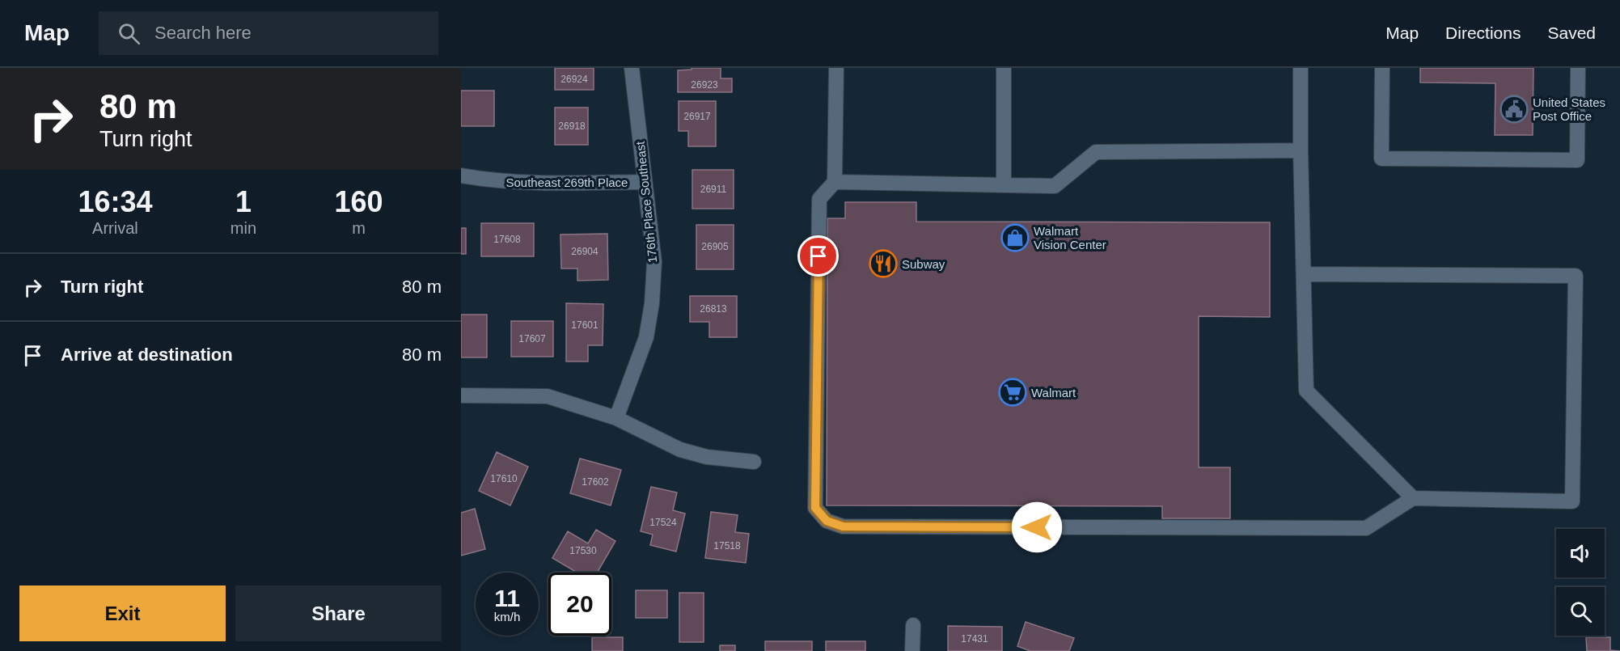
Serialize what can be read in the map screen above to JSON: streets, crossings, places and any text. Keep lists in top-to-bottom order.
{
  "streets": {
    "street": ["Southeast 269th Place", "176th Place Southeast"]
  },
  "crossings": [
    ["Southeast 269th Place", "176th Place Southeast"]
  ],
  "places": {
    "public building": ["United States Post Office"],
    "shop": ["Walmart Vision Center"],
    "restaurant": ["Subway"],
    "supermarket": ["Walmart"]
  },
  "house_numbers": [
    "26924",
    "26923",
    "26917",
    "26918",
    "26911",
    "17608",
    "26905",
    "26904",
    "26813",
    "17601",
    "17607",
    "17610",
    "17602",
    "17524",
    "17518",
    "17530",
    "17431"
  ],
  "page": {
    "header": "Map",
    "search": "Search here",
    "nav": ["Map", "Directions", "Saved"],
    "turn": ["80 m", "Turn right"],
    "eta": [
      "16:34",
      "Arrival",
      "1",
      "min",
      "160",
      "m"
    ],
    "list": [
      {
        "name": "Turn right",
        "value": "80 m"
      },
      {
        "name": "Arrive at destination",
        "value": "80 m"
      }
    ],
    "speed": "11 km/h",
    "limit": "20",
    "buttons": ["Exit", "Share"]
  }
}
